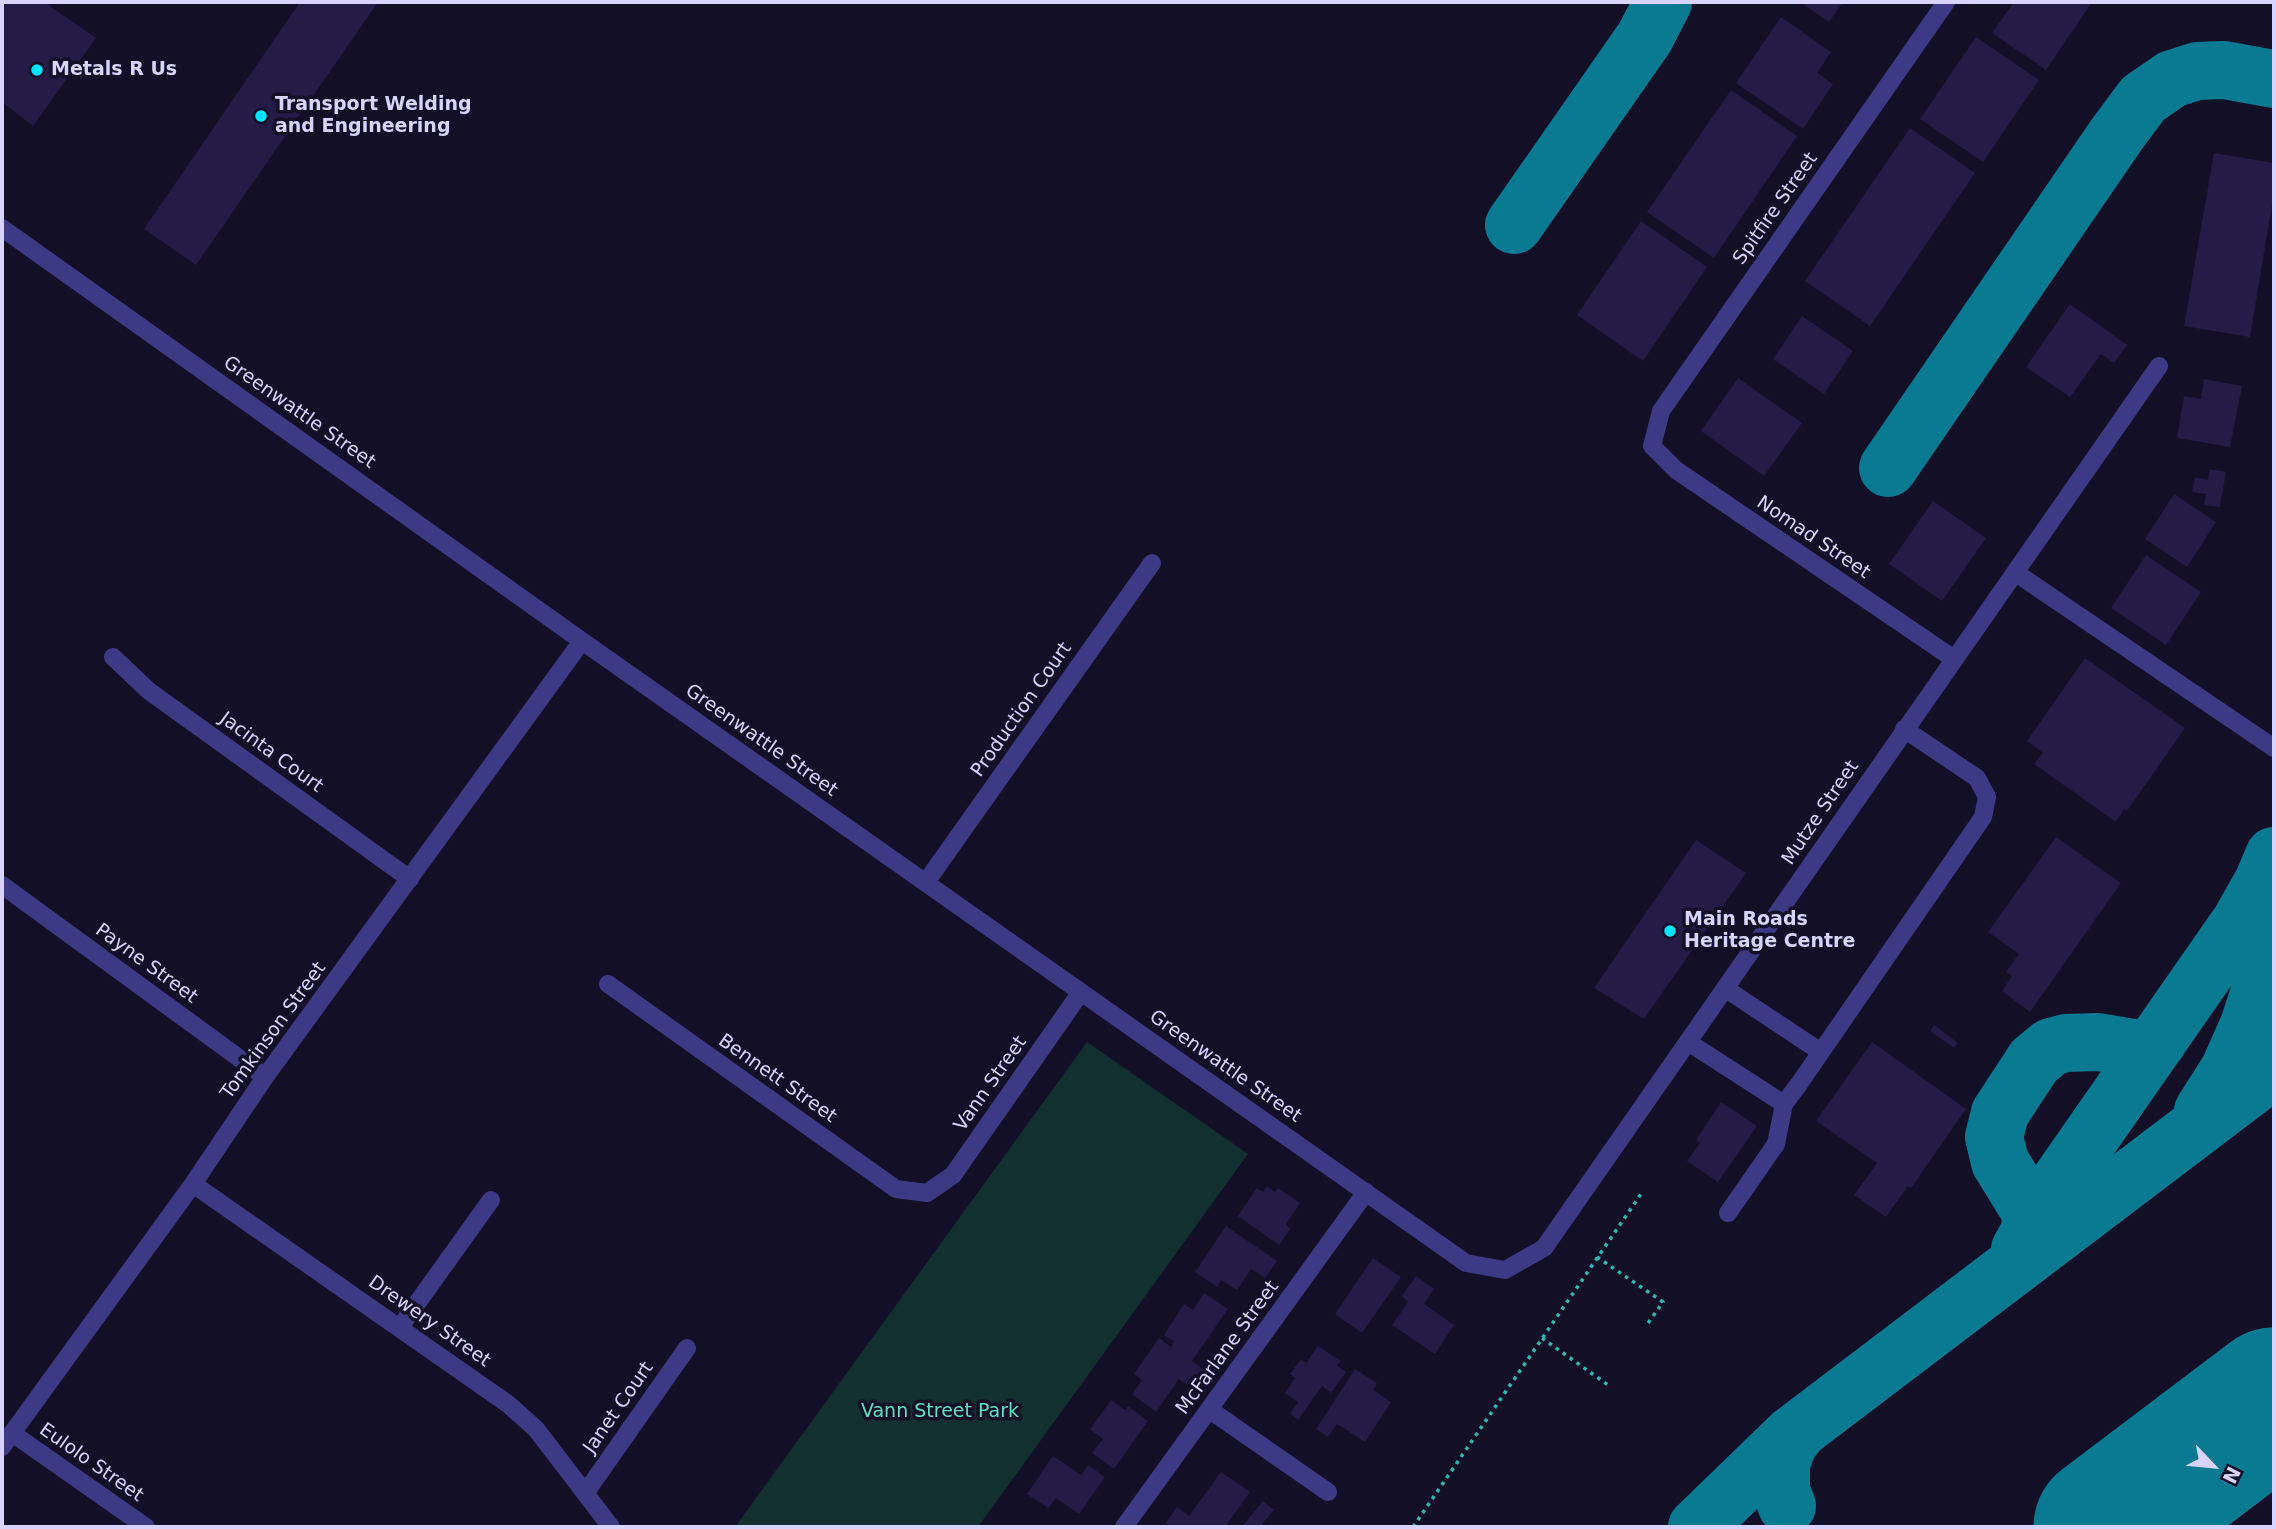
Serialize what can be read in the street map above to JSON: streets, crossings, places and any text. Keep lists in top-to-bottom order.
{
  "streets": {
    "street": [
      "Spitfire Street",
      "Greenwattle Street",
      "Nomad Street",
      "Production Court",
      "Jacinta Court",
      "Mutze Street",
      "Payne Street",
      "Tomkinson Street",
      "Bennett Street",
      "Vann Street",
      "Drewery Street",
      "McFarlane Street",
      "Janet Court",
      "Eulolo Street"
    ]
  },
  "crossings": [
    ["Spitfire Street", "Nomad Street"],
    ["Greenwattle Street", "Production Court"],
    ["Greenwattle Street", "Mutze Street"],
    ["Greenwattle Street", "Tomkinson Street"],
    ["Greenwattle Street", "Vann Street"],
    ["Greenwattle Street", "McFarlane Street"],
    ["Nomad Street", "Mutze Street"],
    ["Jacinta Court", "Tomkinson Street"],
    ["Payne Street", "Tomkinson Street"],
    ["Tomkinson Street", "Drewery Street"],
    ["Tomkinson Street", "Eulolo Street"],
    ["Bennett Street", "Vann Street"],
    ["Drewery Street", "Janet Court"]
  ],
  "parks": ["Vann Street Park"],
  "places": ["Metals R Us", "Transport Welding and Engineering", "Main Roads Heritage Centre"],
  "north": "bottom right"
}
